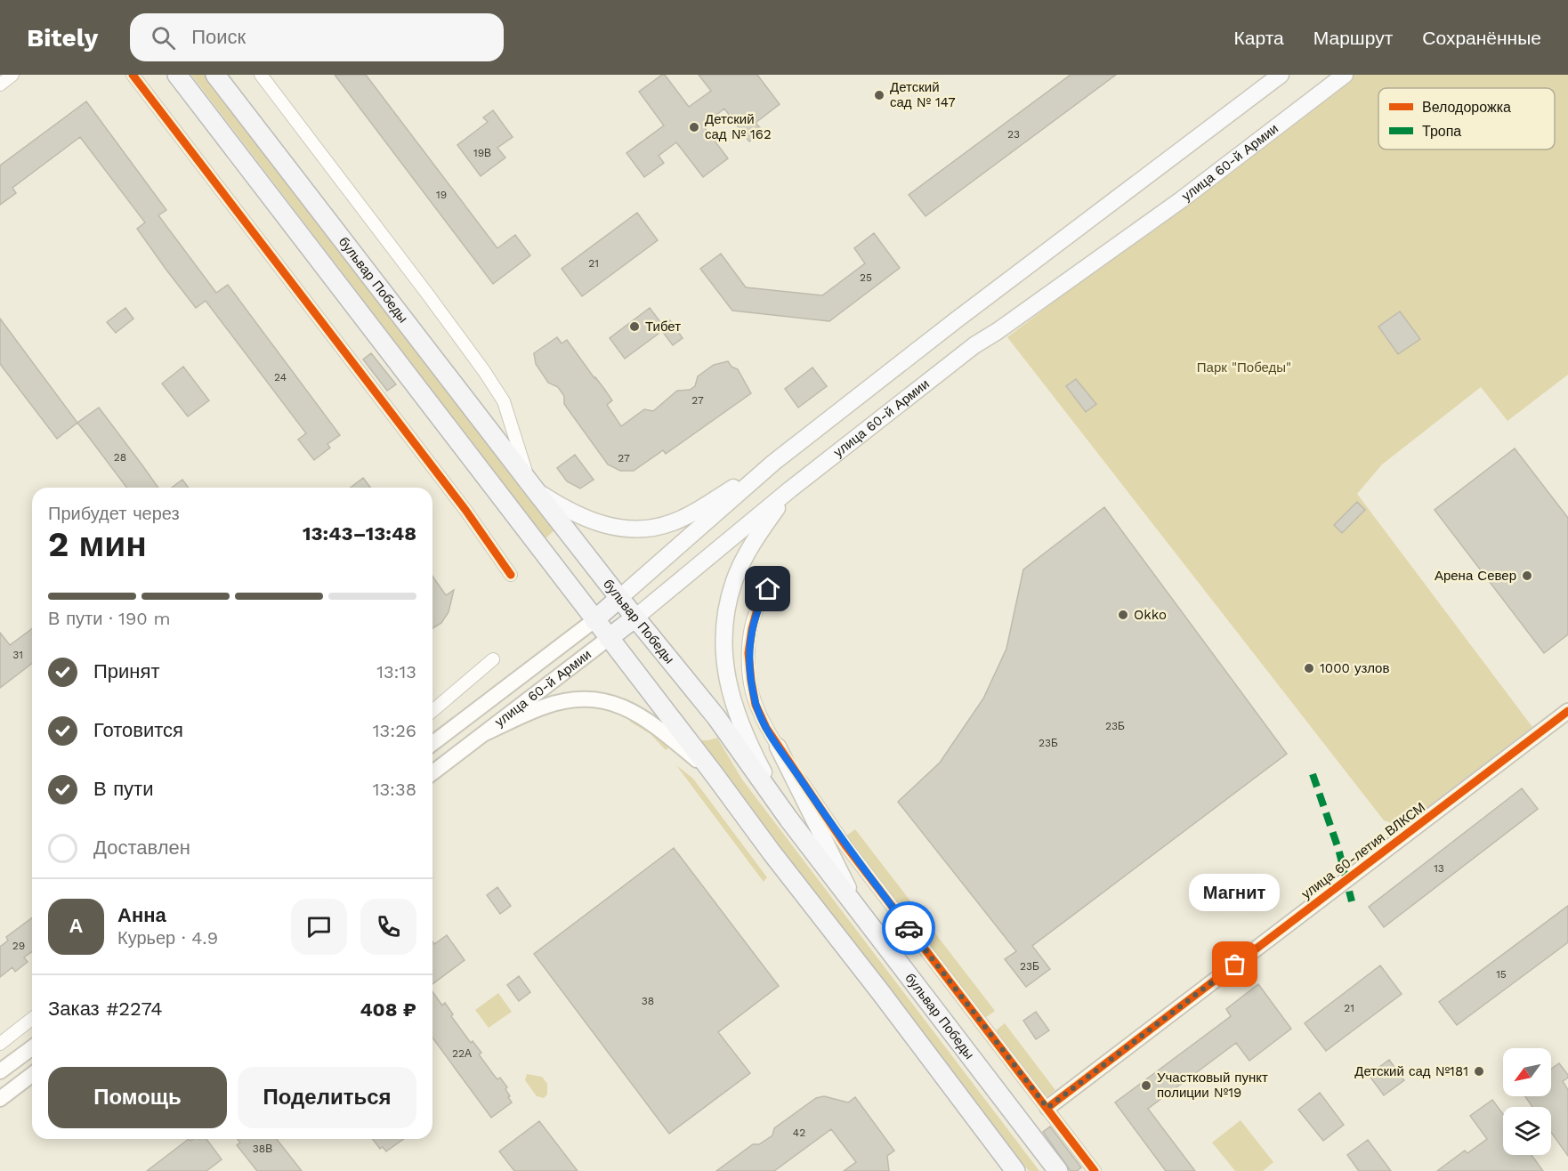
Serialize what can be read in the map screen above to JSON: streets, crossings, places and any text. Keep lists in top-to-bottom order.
{
  "streets": {
    "main road": ["улица 60-й Армии", "бульвар Победы"],
    "street": ["улица 60-летия ВЛКСМ"]
  },
  "crossings": [
    ["улица 60-й Армии", "бульвар Победы"]
  ],
  "parks": ["Парк \"Победы\""],
  "places": [
    "Детский сад № 147",
    "Детский сад № 162",
    "Тибет",
    "Арена Север",
    "Okko",
    "1000 узлов",
    "Магнит",
    "Детский сад №181",
    "Участковый пункт полиции №19"
  ],
  "house_numbers": [
    "23",
    "19В",
    "19",
    "21",
    "25",
    "24",
    "27",
    "28",
    "27",
    "31",
    "23Б",
    "23Б",
    "13",
    "29",
    "23Б",
    "15",
    "38",
    "21",
    "22А",
    "42",
    "38В"
  ],
  "legend": ["Велодорожка", "Тропа"],
  "north": "bottom left",
  "page": {
    "header": "Bitely",
    "search": "Поиск",
    "nav": ["Карта", "Маршрут", "Сохранённые"],
    "heading": ["2 мин", "Прибудет через", "13:43–13:48"],
    "panel": [
      "Анна",
      "Курьер · 4.9",
      "Заказ #2274",
      "408 ₽"
    ],
    "bar": "В пути · 190 m",
    "list": [
      ["Принят", "13:13"],
      ["Готовится", "13:26"],
      ["В пути", "13:38"],
      "Доставлен"
    ],
    "bubble": "Магнит",
    "round": "А",
    "buttons": ["Помощь", "Поделиться"]
  }
}
